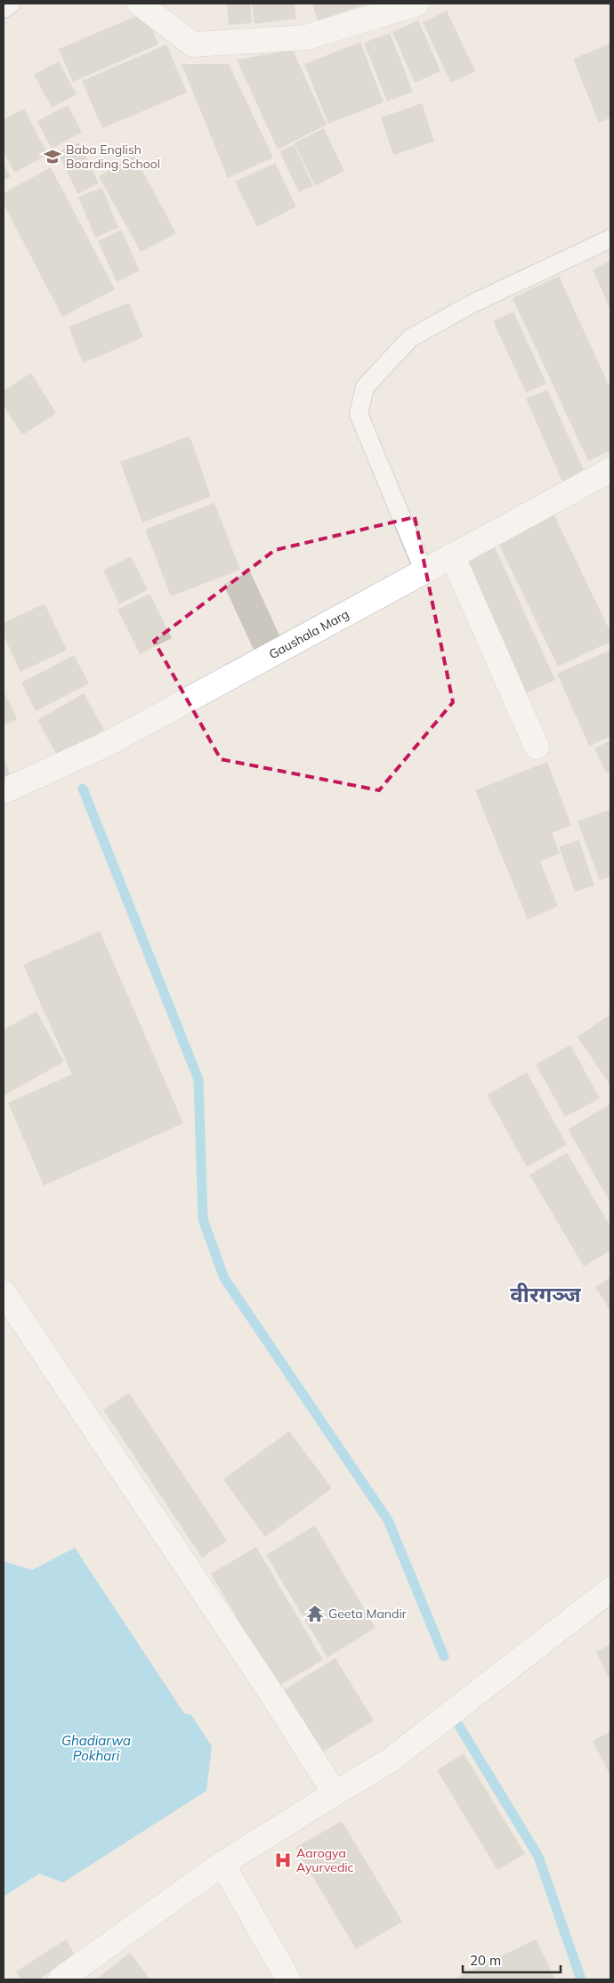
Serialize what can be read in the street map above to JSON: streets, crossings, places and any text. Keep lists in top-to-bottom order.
{
  "streets": {
    "street": ["Gaushala Marg"]
  },
  "districts": ["वीरगञ्ज"],
  "water": ["Ghadiarwa Pokhari"],
  "places": {
    "school or university": ["Baba English Boarding School"],
    "temple": ["Geeta Mandir"],
    "hospital": ["Aarogya Ayurvedic"]
  },
  "scale_bar": "20 m"
}
